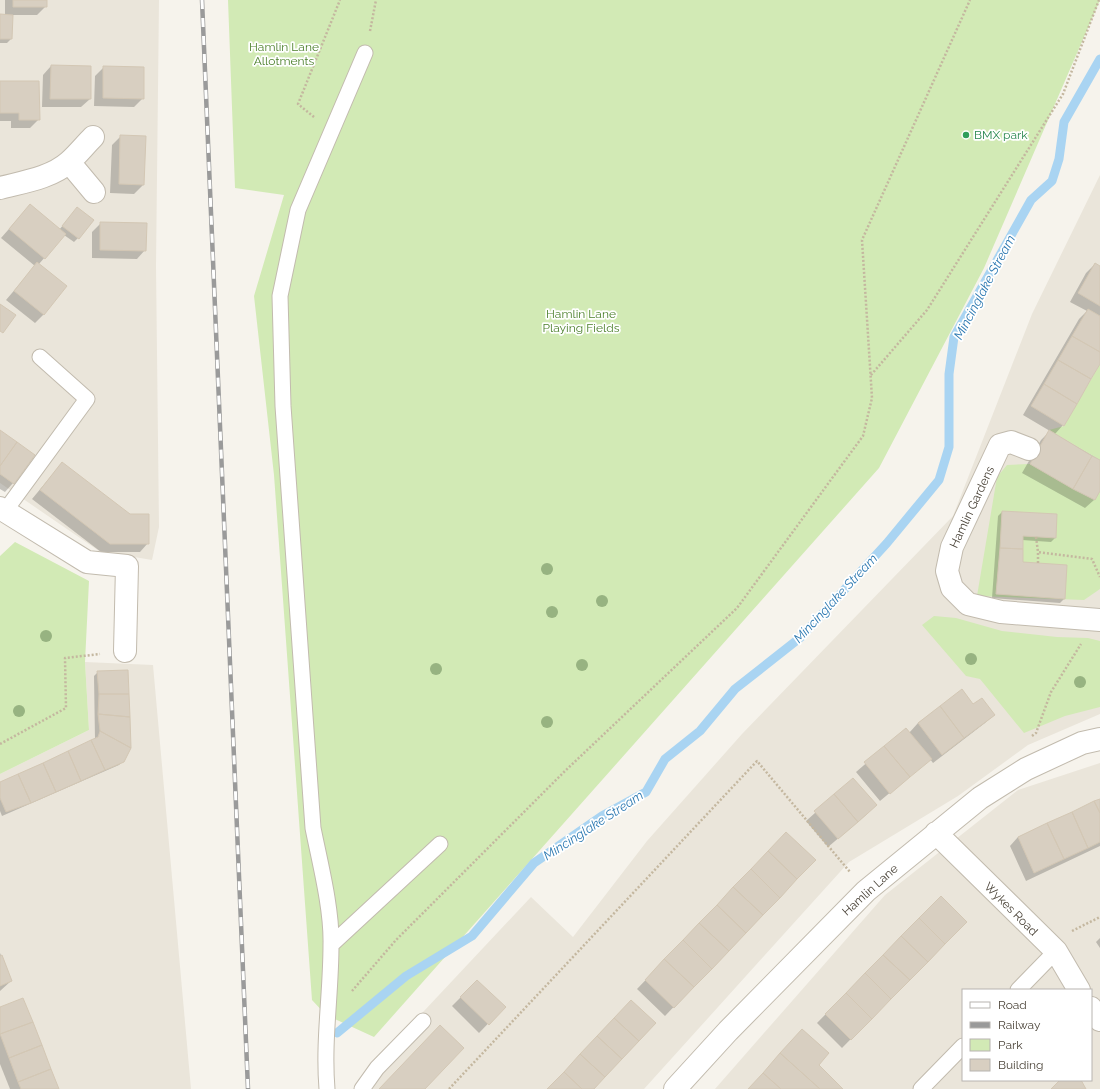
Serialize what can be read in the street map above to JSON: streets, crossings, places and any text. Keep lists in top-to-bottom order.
{
  "streets": {
    "street": ["Hamlin Gardens", "Hamlin Lane", "Wykes Road"]
  },
  "crossings": [
    ["Hamlin Lane", "Wykes Road"]
  ],
  "water": ["Mincinglake Stream"],
  "parks": ["Hamlin Lane Allotments", "Hamlin Lane Playing Fields"],
  "places": ["BMX park"],
  "legend": [
    "Road",
    "Railway",
    "Park",
    "Building"
  ]
}
